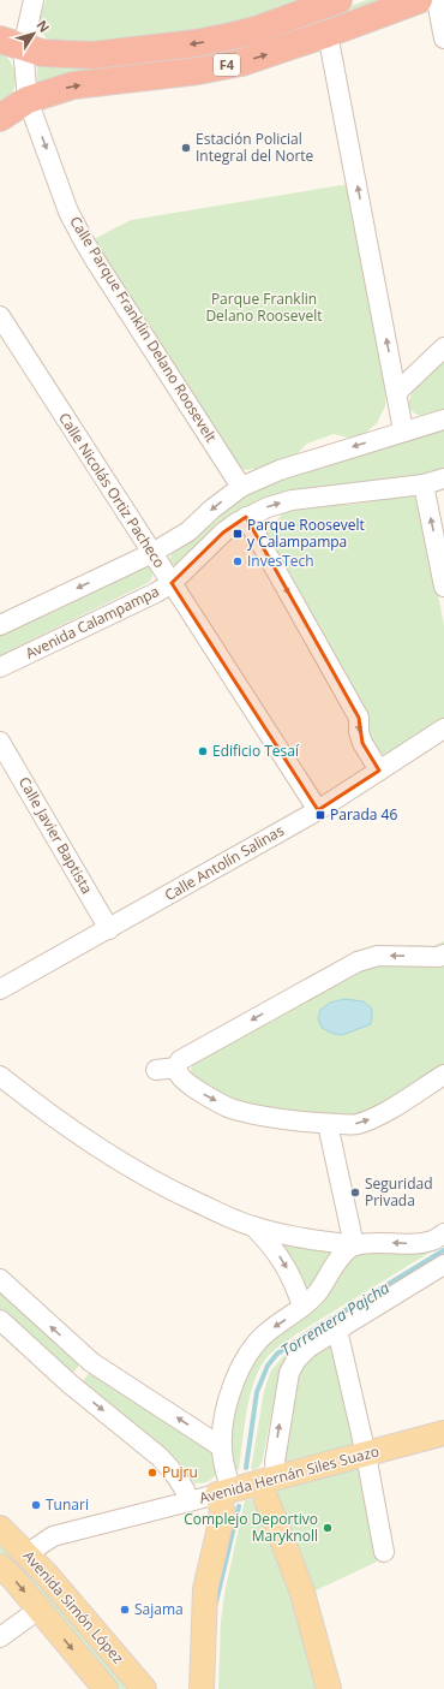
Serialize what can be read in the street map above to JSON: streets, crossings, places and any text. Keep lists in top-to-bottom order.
{
  "streets": {
    "highway": ["F4"],
    "main road": ["Avenida Hernán Siles Suazo", "Avenida Simón López"],
    "street": [
      "Calle Parque Franklin Delano Roosevelt",
      "Calle Nicolás Ortiz Pacheco",
      "Avenida Calampampa",
      "Calle Javier Baptista",
      "Calle Antolín Salinas"
    ]
  },
  "crossings": [
    ["F4", "Calle Parque Franklin Delano Roosevelt"],
    ["Calle Nicolás Ortiz Pacheco", "Avenida Calampampa"],
    ["Calle Nicolás Ortiz Pacheco", "Calle Antolín Salinas"],
    ["Calle Javier Baptista", "Calle Antolín Salinas"],
    ["Avenida Hernán Siles Suazo", "Avenida Simón López"]
  ],
  "one_way": ["Calle Parque Franklin Delano Roosevelt"],
  "water": ["Torrentera Pajcha"],
  "parks": ["Parque Franklin Delano Roosevelt"],
  "places": {
    "other": [
      "Estación Policial Integral del Norte",
      "InvesTech",
      "Edificio Tesaí",
      "Seguridad Privada",
      "Pujru",
      "Tunari",
      "Complejo Deportivo Maryknoll",
      "Sajama"
    ],
    "transit": ["Parque Roosevelt y Calampampa", "Parada 46"]
  },
  "north": "top right"
}
